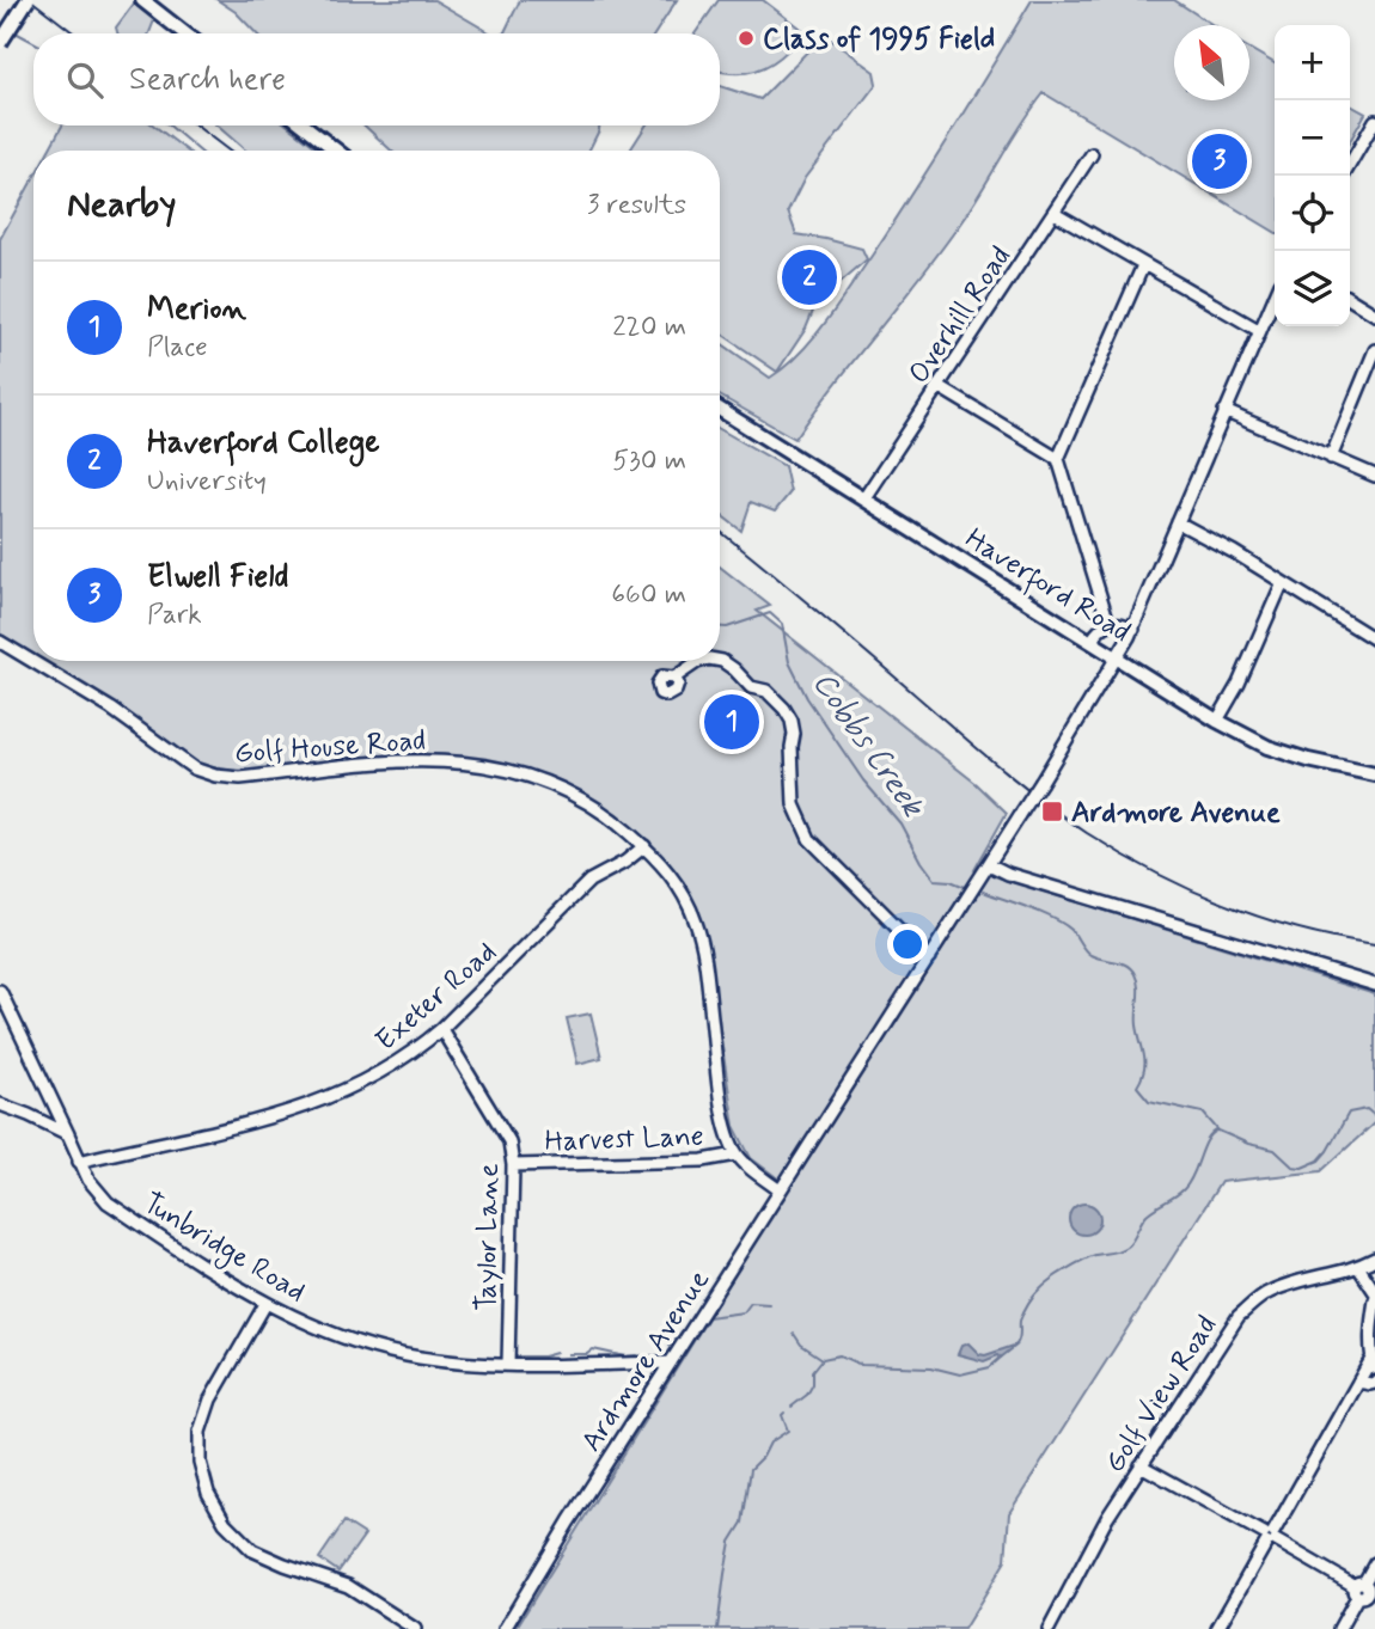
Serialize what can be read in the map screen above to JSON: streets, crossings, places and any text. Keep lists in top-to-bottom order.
{
  "streets": {
    "main road": ["Haverford Road"],
    "street": [
      "Overhill Road",
      "Golf House Road",
      "Exeter Road",
      "Harvest Lane",
      "Taylor Lane",
      "Tunbridge Road",
      "Ardmore Avenue",
      "Golf View Road"
    ]
  },
  "crossings": [
    ["Overhill Road", "Haverford Road"],
    ["Haverford Road", "Ardmore Avenue"],
    ["Golf House Road", "Exeter Road"],
    ["Golf House Road", "Harvest Lane"],
    ["Exeter Road", "Taylor Lane"],
    ["Exeter Road", "Tunbridge Road"],
    ["Harvest Lane", "Taylor Lane"],
    ["Taylor Lane", "Tunbridge Road"],
    ["Tunbridge Road", "Ardmore Avenue"]
  ],
  "water": ["Cobbs Creek"],
  "places": {
    "other": ["Class of 1995 Field"],
    "transit": ["Ardmore Avenue"]
  },
  "north": "top left",
  "page": {
    "map_buttons": ["+", "−"],
    "search": "Search here",
    "pins": ["3", "2", "1"],
    "heading": ["Nearby", "3 results"],
    "list": [
      {
        "mark": "1",
        "name": "Merion",
        "note": "Place",
        "value": "220 m"
      },
      {
        "mark": "2",
        "name": "Haverford College",
        "note": "University",
        "value": "530 m"
      },
      {
        "mark": "3",
        "name": "Elwell Field",
        "note": "Park",
        "value": "660 m"
      }
    ]
  }
}
